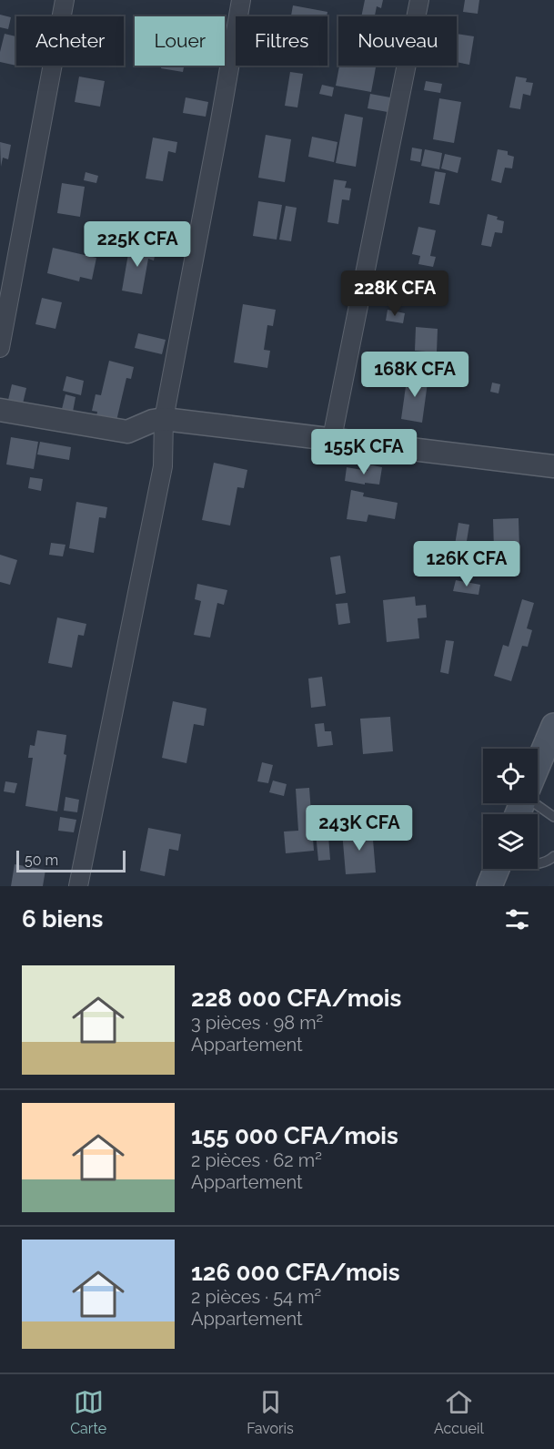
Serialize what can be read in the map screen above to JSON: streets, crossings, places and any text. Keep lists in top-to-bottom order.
{
  "scale_bar": "50 m",
  "page": {
    "chip": [
      "Acheter",
      "Louer",
      "Filtres",
      "Nouveau"
    ],
    "price": [
      "225K CFA",
      "228K CFA",
      "168K CFA",
      "155K CFA",
      "126K CFA",
      "243K CFA"
    ],
    "scale": "50 m",
    "heading": "6 biens",
    "list": [
      {
        "name": "228 000 CFA/mois",
        "note": "3 pièces · 98 m² · Appartement"
      },
      {
        "name": "155 000 CFA/mois",
        "note": "2 pièces · 62 m² · Appartement"
      },
      {
        "name": "126 000 CFA/mois",
        "note": "2 pièces · 54 m² · Appartement"
      }
    ],
    "tabs": ["Carte", "Favoris", "Accueil"]
  }
}
